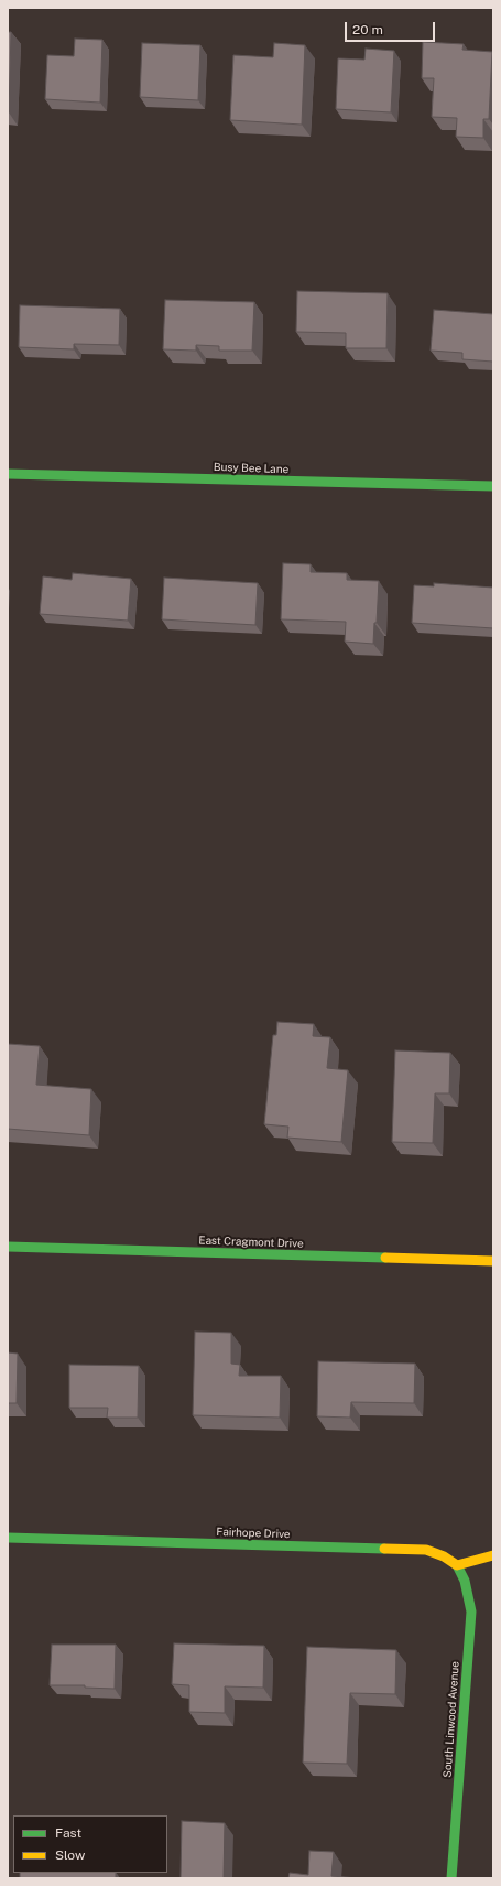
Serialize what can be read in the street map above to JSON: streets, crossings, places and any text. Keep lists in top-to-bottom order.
{
  "streets": {
    "street": [
      "Busy Bee Lane",
      "East Cragmont Drive",
      "Fairhope Drive",
      "South Linwood Avenue"
    ]
  },
  "crossings": [
    ["Fairhope Drive", "South Linwood Avenue"]
  ],
  "legend": ["Fast", "Slow"],
  "scale_bar": "20 m"
}
